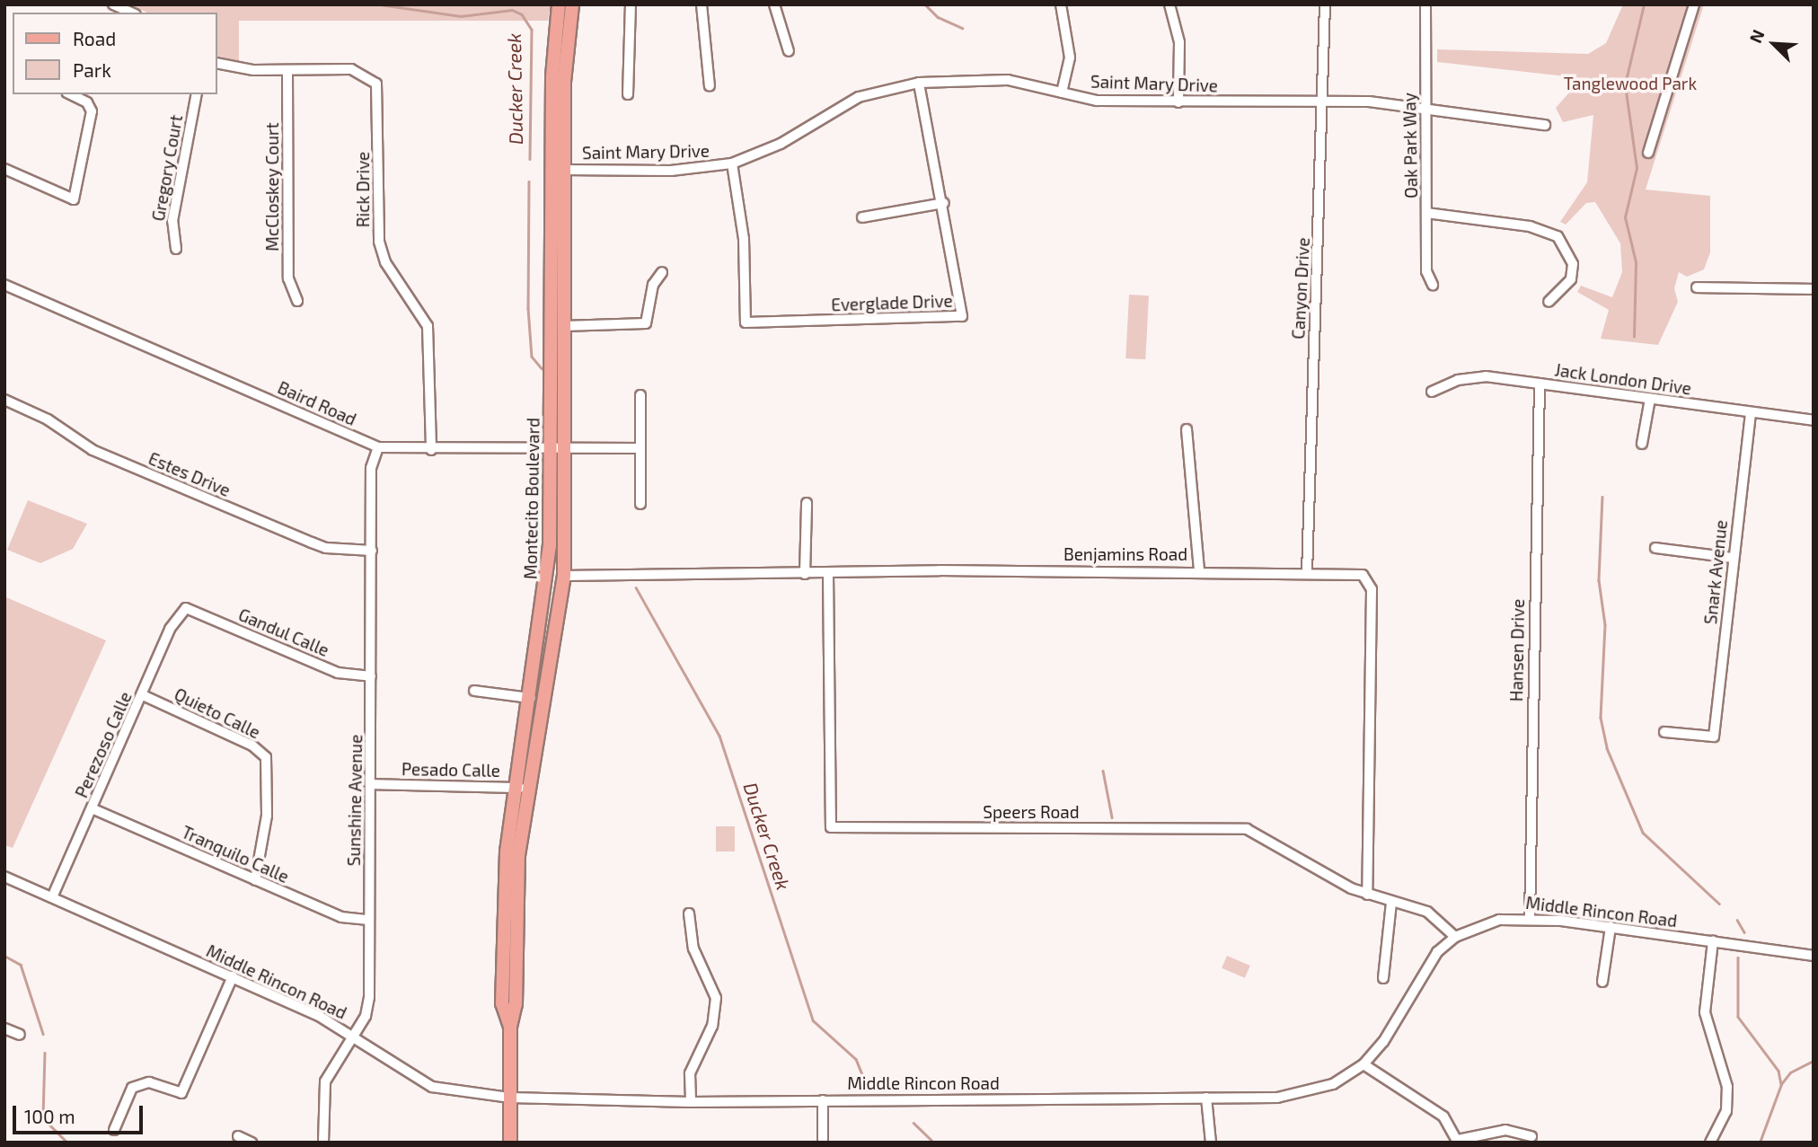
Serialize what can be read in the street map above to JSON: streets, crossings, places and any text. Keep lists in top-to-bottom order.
{
  "streets": {
    "main road": ["Montecito Boulevard"],
    "street": [
      "Saint Mary Drive",
      "Oak Park Way",
      "Gregory Court",
      "McCloskey Court",
      "Rick Drive",
      "Canyon Drive",
      "Everglade Drive",
      "Jack London Drive",
      "Baird Road",
      "Estes Drive",
      "Benjamins Road",
      "Snark Avenue",
      "Gandul Calle",
      "Hansen Drive",
      "Quieto Calle",
      "Perezoso Calle",
      "Pesado Calle",
      "Sunshine Avenue",
      "Speers Road",
      "Tranquilo Calle",
      "Middle Rincon Road"
    ]
  },
  "crossings": [
    ["Saint Mary Drive", "Oak Park Way"],
    ["Saint Mary Drive", "Canyon Drive"],
    ["Saint Mary Drive", "Everglade Drive"],
    ["Saint Mary Drive", "Montecito Boulevard"],
    ["McCloskey Court", "Rick Drive"],
    ["Rick Drive", "Baird Road"],
    ["Canyon Drive", "Benjamins Road"],
    ["Jack London Drive", "Snark Avenue"],
    ["Jack London Drive", "Hansen Drive"],
    ["Baird Road", "Montecito Boulevard"],
    ["Baird Road", "Sunshine Avenue"],
    ["Estes Drive", "Sunshine Avenue"],
    ["Montecito Boulevard", "Benjamins Road"],
    ["Montecito Boulevard", "Pesado Calle"],
    ["Montecito Boulevard", "Middle Rincon Road"],
    ["Benjamins Road", "Speers Road"],
    ["Gandul Calle", "Perezoso Calle"],
    ["Gandul Calle", "Sunshine Avenue"],
    ["Hansen Drive", "Middle Rincon Road"],
    ["Quieto Calle", "Perezoso Calle"],
    ["Quieto Calle", "Tranquilo Calle"],
    ["Perezoso Calle", "Tranquilo Calle"],
    ["Perezoso Calle", "Middle Rincon Road"],
    ["Pesado Calle", "Sunshine Avenue"],
    ["Sunshine Avenue", "Tranquilo Calle"],
    ["Sunshine Avenue", "Middle Rincon Road"],
    ["Speers Road", "Middle Rincon Road"]
  ],
  "water": ["Ducker Creek"],
  "parks": ["Tanglewood Park"],
  "legend": ["Road", "Park"],
  "scale_bar": "100 m",
  "north": "top left"
}
